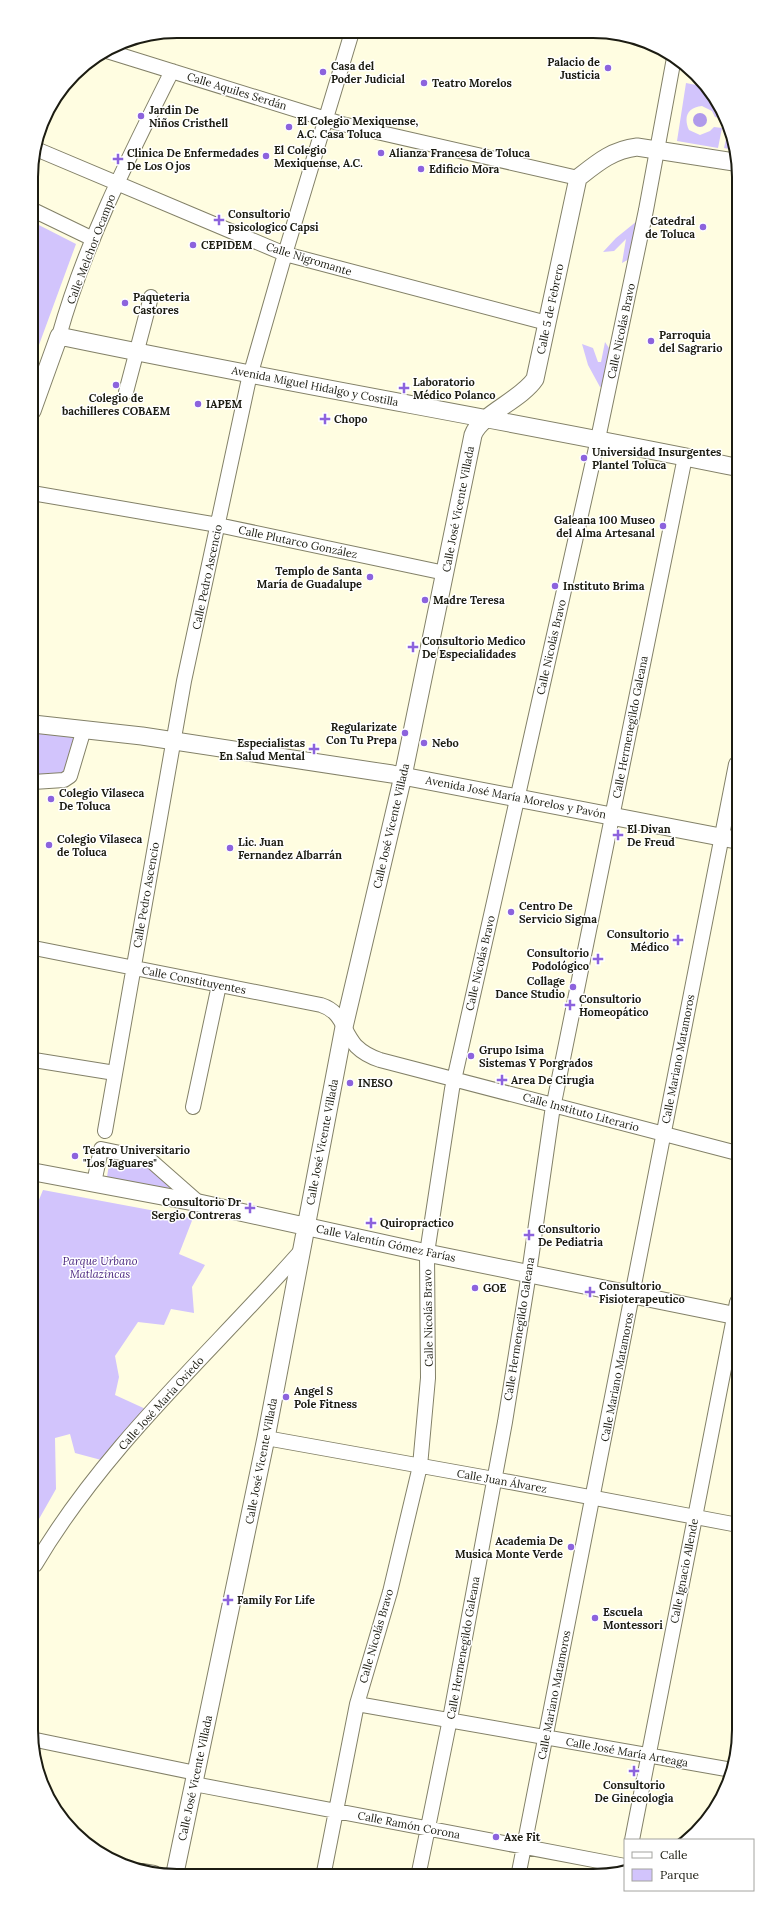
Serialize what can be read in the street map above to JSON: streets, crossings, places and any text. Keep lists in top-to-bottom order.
{
  "streets": {
    "main road": [
      "Calle Melchor Ocampo",
      "Calle 5 de Febrero",
      "Avenida Miguel Hidalgo y Costilla",
      "Calle José Vicente Villada",
      "Avenida José María Morelos y Pavón",
      "Calle Valentín Gómez Farías"
    ],
    "street": [
      "Calle Aquiles Serdán",
      "Calle Nigromante",
      "Calle Nicolás Bravo",
      "Calle Plutarco González",
      "Calle Pedro Ascencio",
      "Calle Hermenegildo Galeana",
      "Calle Constituyentes",
      "Calle Mariano Matamoros",
      "Calle Instituto Literario",
      "Calle José María Oviedo",
      "Calle Juan Álvarez",
      "Calle Ignacio Allende",
      "Calle José María Arteaga",
      "Calle Ramón Corona"
    ]
  },
  "crossings": [
    ["Calle Aquiles Serdán", "Calle Melchor Ocampo"],
    ["Calle Aquiles Serdán", "Calle 5 de Febrero"],
    ["Calle Aquiles Serdán", "Calle Pedro Ascencio"],
    ["Calle Melchor Ocampo", "Calle Nigromante"],
    ["Calle Melchor Ocampo", "Avenida Miguel Hidalgo y Costilla"],
    ["Calle Nigromante", "Calle 5 de Febrero"],
    ["Calle Nigromante", "Calle Pedro Ascencio"],
    ["Calle 5 de Febrero", "Avenida Miguel Hidalgo y Costilla"],
    ["Calle 5 de Febrero", "Calle José Vicente Villada"],
    ["Calle Nicolás Bravo", "Avenida Miguel Hidalgo y Costilla"],
    ["Calle Nicolás Bravo", "Avenida José María Morelos y Pavón"],
    ["Calle Nicolás Bravo", "Calle Instituto Literario"],
    ["Calle Nicolás Bravo", "Calle Valentín Gómez Farías"],
    ["Calle Nicolás Bravo", "Calle Juan Álvarez"],
    ["Calle Nicolás Bravo", "Calle José María Arteaga"],
    ["Calle Nicolás Bravo", "Calle Ramón Corona"],
    ["Avenida Miguel Hidalgo y Costilla", "Calle José Vicente Villada"],
    ["Avenida Miguel Hidalgo y Costilla", "Calle Pedro Ascencio"],
    ["Avenida Miguel Hidalgo y Costilla", "Calle Hermenegildo Galeana"],
    ["Calle José Vicente Villada", "Calle Plutarco González"],
    ["Calle José Vicente Villada", "Avenida José María Morelos y Pavón"],
    ["Calle José Vicente Villada", "Calle Constituyentes"],
    ["Calle José Vicente Villada", "Calle Instituto Literario"],
    ["Calle José Vicente Villada", "Calle Valentín Gómez Farías"],
    ["Calle José Vicente Villada", "Calle José María Oviedo"],
    ["Calle José Vicente Villada", "Calle Juan Álvarez"],
    ["Calle José Vicente Villada", "Calle Ramón Corona"],
    ["Calle Plutarco González", "Calle Pedro Ascencio"],
    ["Calle Pedro Ascencio", "Avenida José María Morelos y Pavón"],
    ["Calle Pedro Ascencio", "Calle Constituyentes"],
    ["Calle Hermenegildo Galeana", "Avenida José María Morelos y Pavón"],
    ["Calle Hermenegildo Galeana", "Calle Instituto Literario"],
    ["Calle Hermenegildo Galeana", "Calle Valentín Gómez Farías"],
    ["Calle Hermenegildo Galeana", "Calle Juan Álvarez"],
    ["Calle Hermenegildo Galeana", "Calle José María Arteaga"],
    ["Calle Hermenegildo Galeana", "Calle Ramón Corona"],
    ["Avenida José María Morelos y Pavón", "Calle Mariano Matamoros"],
    ["Calle Constituyentes", "Calle Instituto Literario"],
    ["Calle Mariano Matamoros", "Calle Instituto Literario"],
    ["Calle Mariano Matamoros", "Calle Valentín Gómez Farías"],
    ["Calle Mariano Matamoros", "Calle Juan Álvarez"],
    ["Calle Mariano Matamoros", "Calle José María Arteaga"],
    ["Calle Mariano Matamoros", "Calle Ramón Corona"],
    ["Calle Juan Álvarez", "Calle Ignacio Allende"],
    ["Calle Ignacio Allende", "Calle José María Arteaga"]
  ],
  "parks": ["Parque Urbano Matlazincas"],
  "places": {
    "other": [
      "Palacio de Justicia",
      "Casa del Poder Judicial",
      "Teatro Morelos",
      "Jardin De Niños Cristhell",
      "El Colegio Mexiquense, A.C. Casa Toluca",
      "Alianza Francesa de Toluca",
      "El Colegio Mexiquense, A.C.",
      "Edificio Mora",
      "Catedral de Toluca",
      "CEPIDEM",
      "Paqueteria Castores",
      "Parroquia del Sagrario",
      "Colegio de bachilleres COBAEM",
      "IAPEM",
      "Universidad Insurgentes Plantel Toluca",
      "Galeana 100 Museo del Alma Artesanal",
      "Templo de Santa María de Guadalupe",
      "Instituto Brima",
      "Madre Teresa",
      "Regularizate Con Tu Prepa",
      "Nebo",
      "Colegio Vilaseca De Toluca",
      "Colegio Vilaseca de Toluca",
      "Lic. Juan Fernandez Albarrán",
      "Centro De Servicio Sigma",
      "Collage Dance Studio",
      "Grupo Isima Sistemas Y Porgrados",
      "INESO",
      "Teatro Universitario \"Los Jaguares\"",
      "GOE",
      "Angel S Pole Fitness",
      "Academia De Musica Monte Verde",
      "Escuela Montessori",
      "Axe Fit"
    ],
    "health": [
      "Clinica De Enfermedades De Los Ojos",
      "Consultorio psicologico Capsi",
      "Laboratorio Médico Polanco",
      "Chopo",
      "Consultorio Medico De Especialidades",
      "Especialistas En Salud Mental",
      "El Divan De Freud",
      "Consultorio Médico",
      "Consultorio Podológico",
      "Consultorio Homeopático",
      "Area De Cirugia",
      "Consultorio Dr Sergio Contreras",
      "Quiropractico",
      "Consultorio De Pediatria",
      "Consultorio Fisioterapeutico",
      "Family For Life",
      "Consultorio De Ginecologia"
    ]
  },
  "legend": ["Calle", "Parque"]
}
